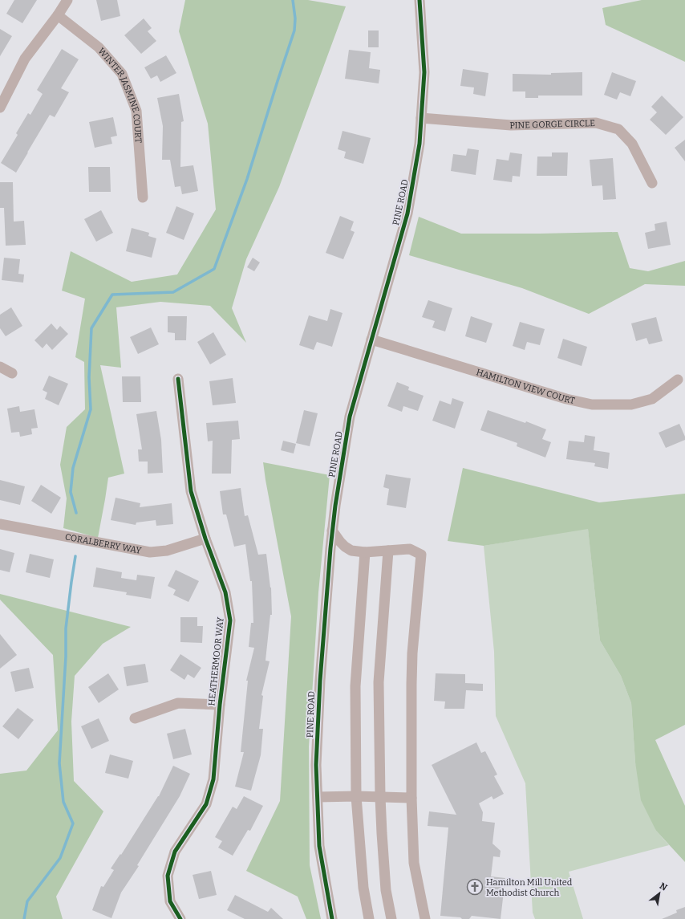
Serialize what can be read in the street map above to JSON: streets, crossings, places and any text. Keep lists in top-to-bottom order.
{
  "streets": {
    "street": [
      "WINTER JASMINE COURT",
      "PINE GORGE CIRCLE",
      "PINE ROAD",
      "HAMILTON VIEW COURT",
      "CORALBERRY WAY",
      "HEATHERMOOR WAY"
    ]
  },
  "crossings": [
    ["PINE GORGE CIRCLE", "PINE ROAD"],
    ["PINE ROAD", "HAMILTON VIEW COURT"],
    ["CORALBERRY WAY", "HEATHERMOOR WAY"]
  ],
  "places": {
    "church": ["Hamilton Mill United Methodist Church"]
  },
  "north": "top right"
}
